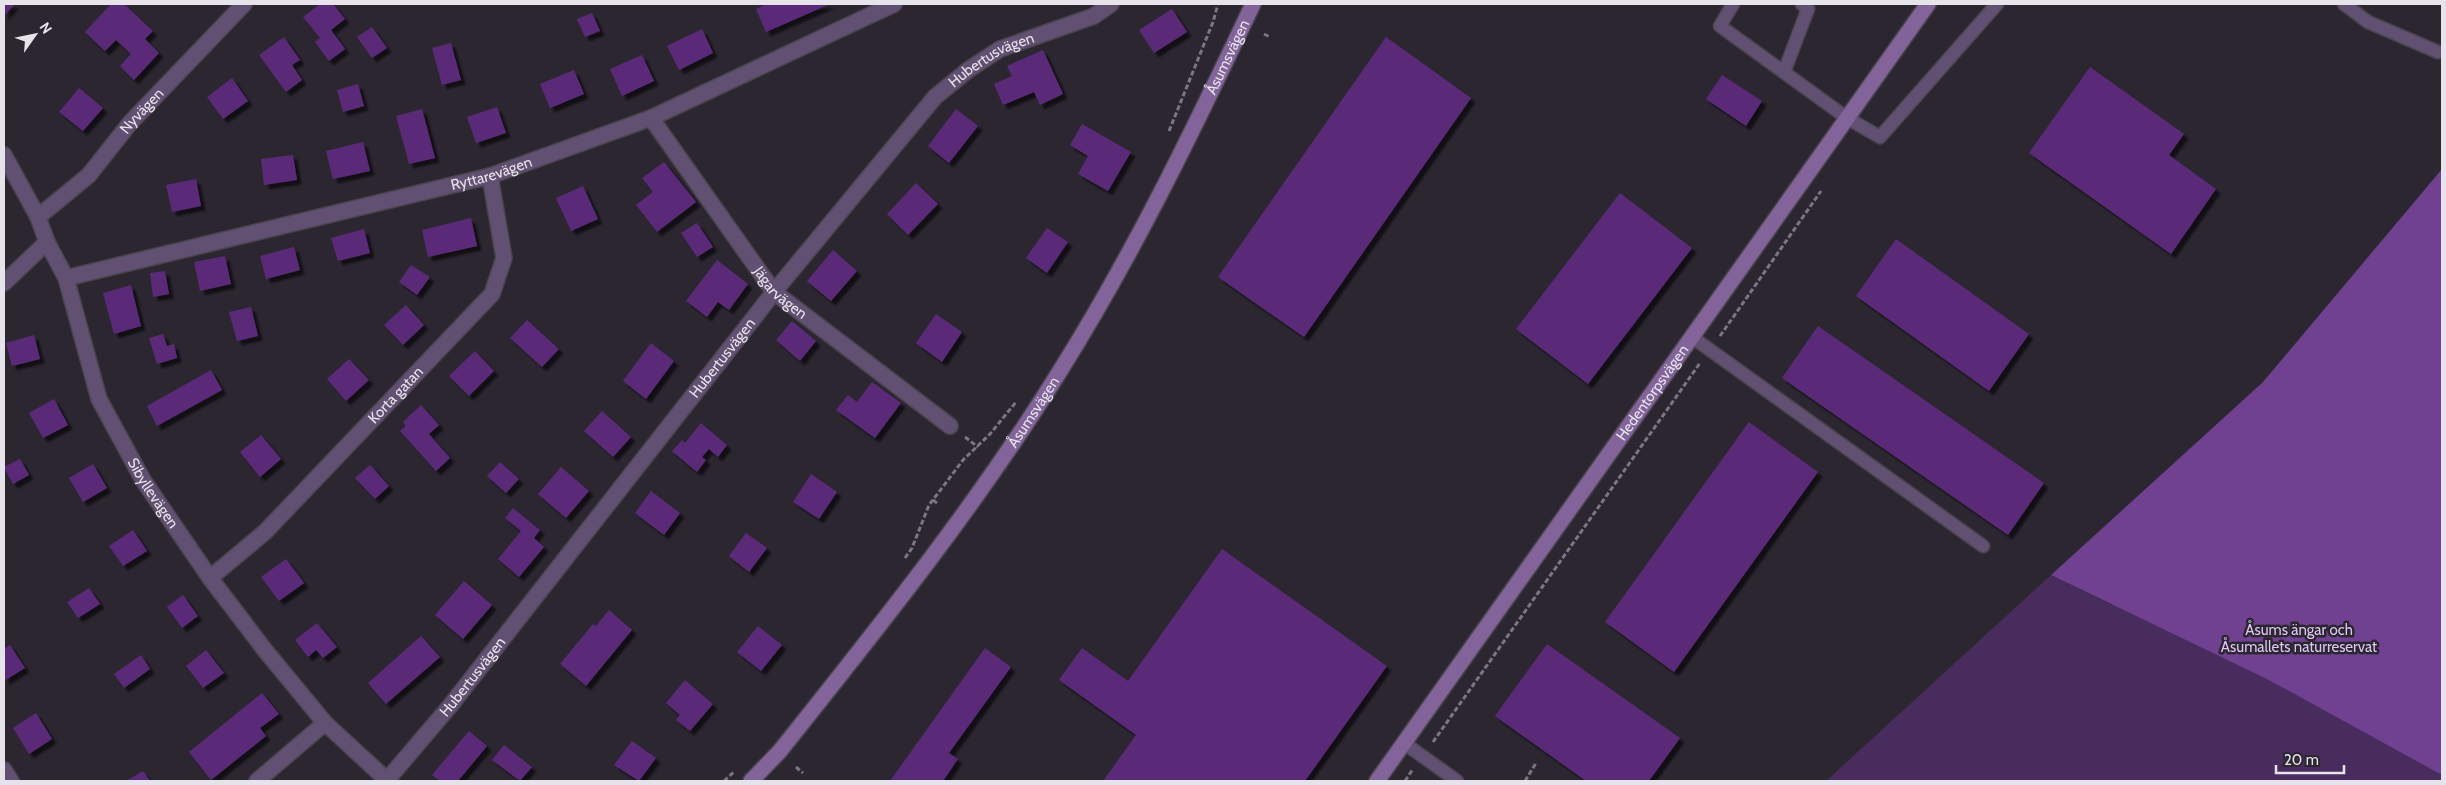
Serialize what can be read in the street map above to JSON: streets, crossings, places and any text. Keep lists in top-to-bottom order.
{
  "streets": {
    "street": [
      "Åsumsvägen",
      "Hubertusvägen",
      "Nyvägen",
      "Ryttarevägen",
      "Jägarvägen",
      "Hedentorpsvägen",
      "Korta gatan",
      "Sibyllevägen"
    ]
  },
  "crossings": [
    ["Hubertusvägen", "Jägarvägen"],
    ["Hubertusvägen", "Sibyllevägen"],
    ["Nyvägen", "Sibyllevägen"],
    ["Ryttarevägen", "Jägarvägen"],
    ["Ryttarevägen", "Korta gatan"],
    ["Ryttarevägen", "Sibyllevägen"],
    ["Korta gatan", "Sibyllevägen"]
  ],
  "parks": ["Åsums ängar och Åsumallets naturreservat"],
  "scale_bar": "20 m",
  "north": "top right"
}
